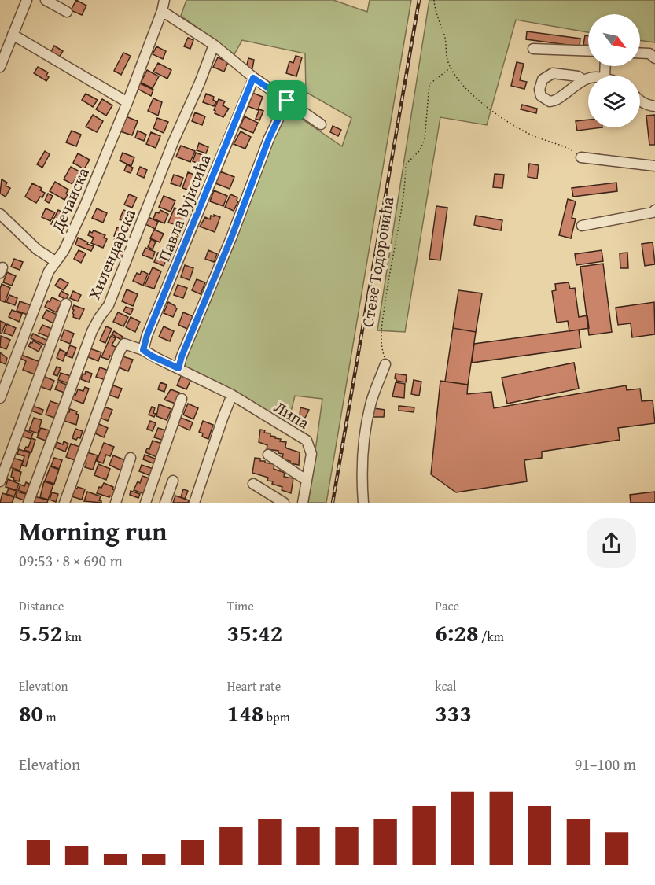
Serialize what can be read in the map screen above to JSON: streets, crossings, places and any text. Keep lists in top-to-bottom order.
{
  "streets": {
    "street": [
      "Дечанска",
      "Павла Вујисића",
      "Хилендарска",
      "Липа"
    ],
    "path": ["Стеве Тодоровића"]
  },
  "crossings": [
    ["Павла Вујисића", "Липа"]
  ],
  "north": "bottom right",
  "page": {
    "heading": ["Morning run", "09:53 · 8 × 690 m"],
    "stats": [
      ["Distance", "5.52 km"],
      ["Time", "35:42"],
      ["Pace", "6:28 /km"],
      ["Elevation", "80 m"],
      ["Heart rate", "148 bpm"],
      ["kcal", "333"]
    ],
    "chart": ["Elevation", "91–100 m"]
  }
}
